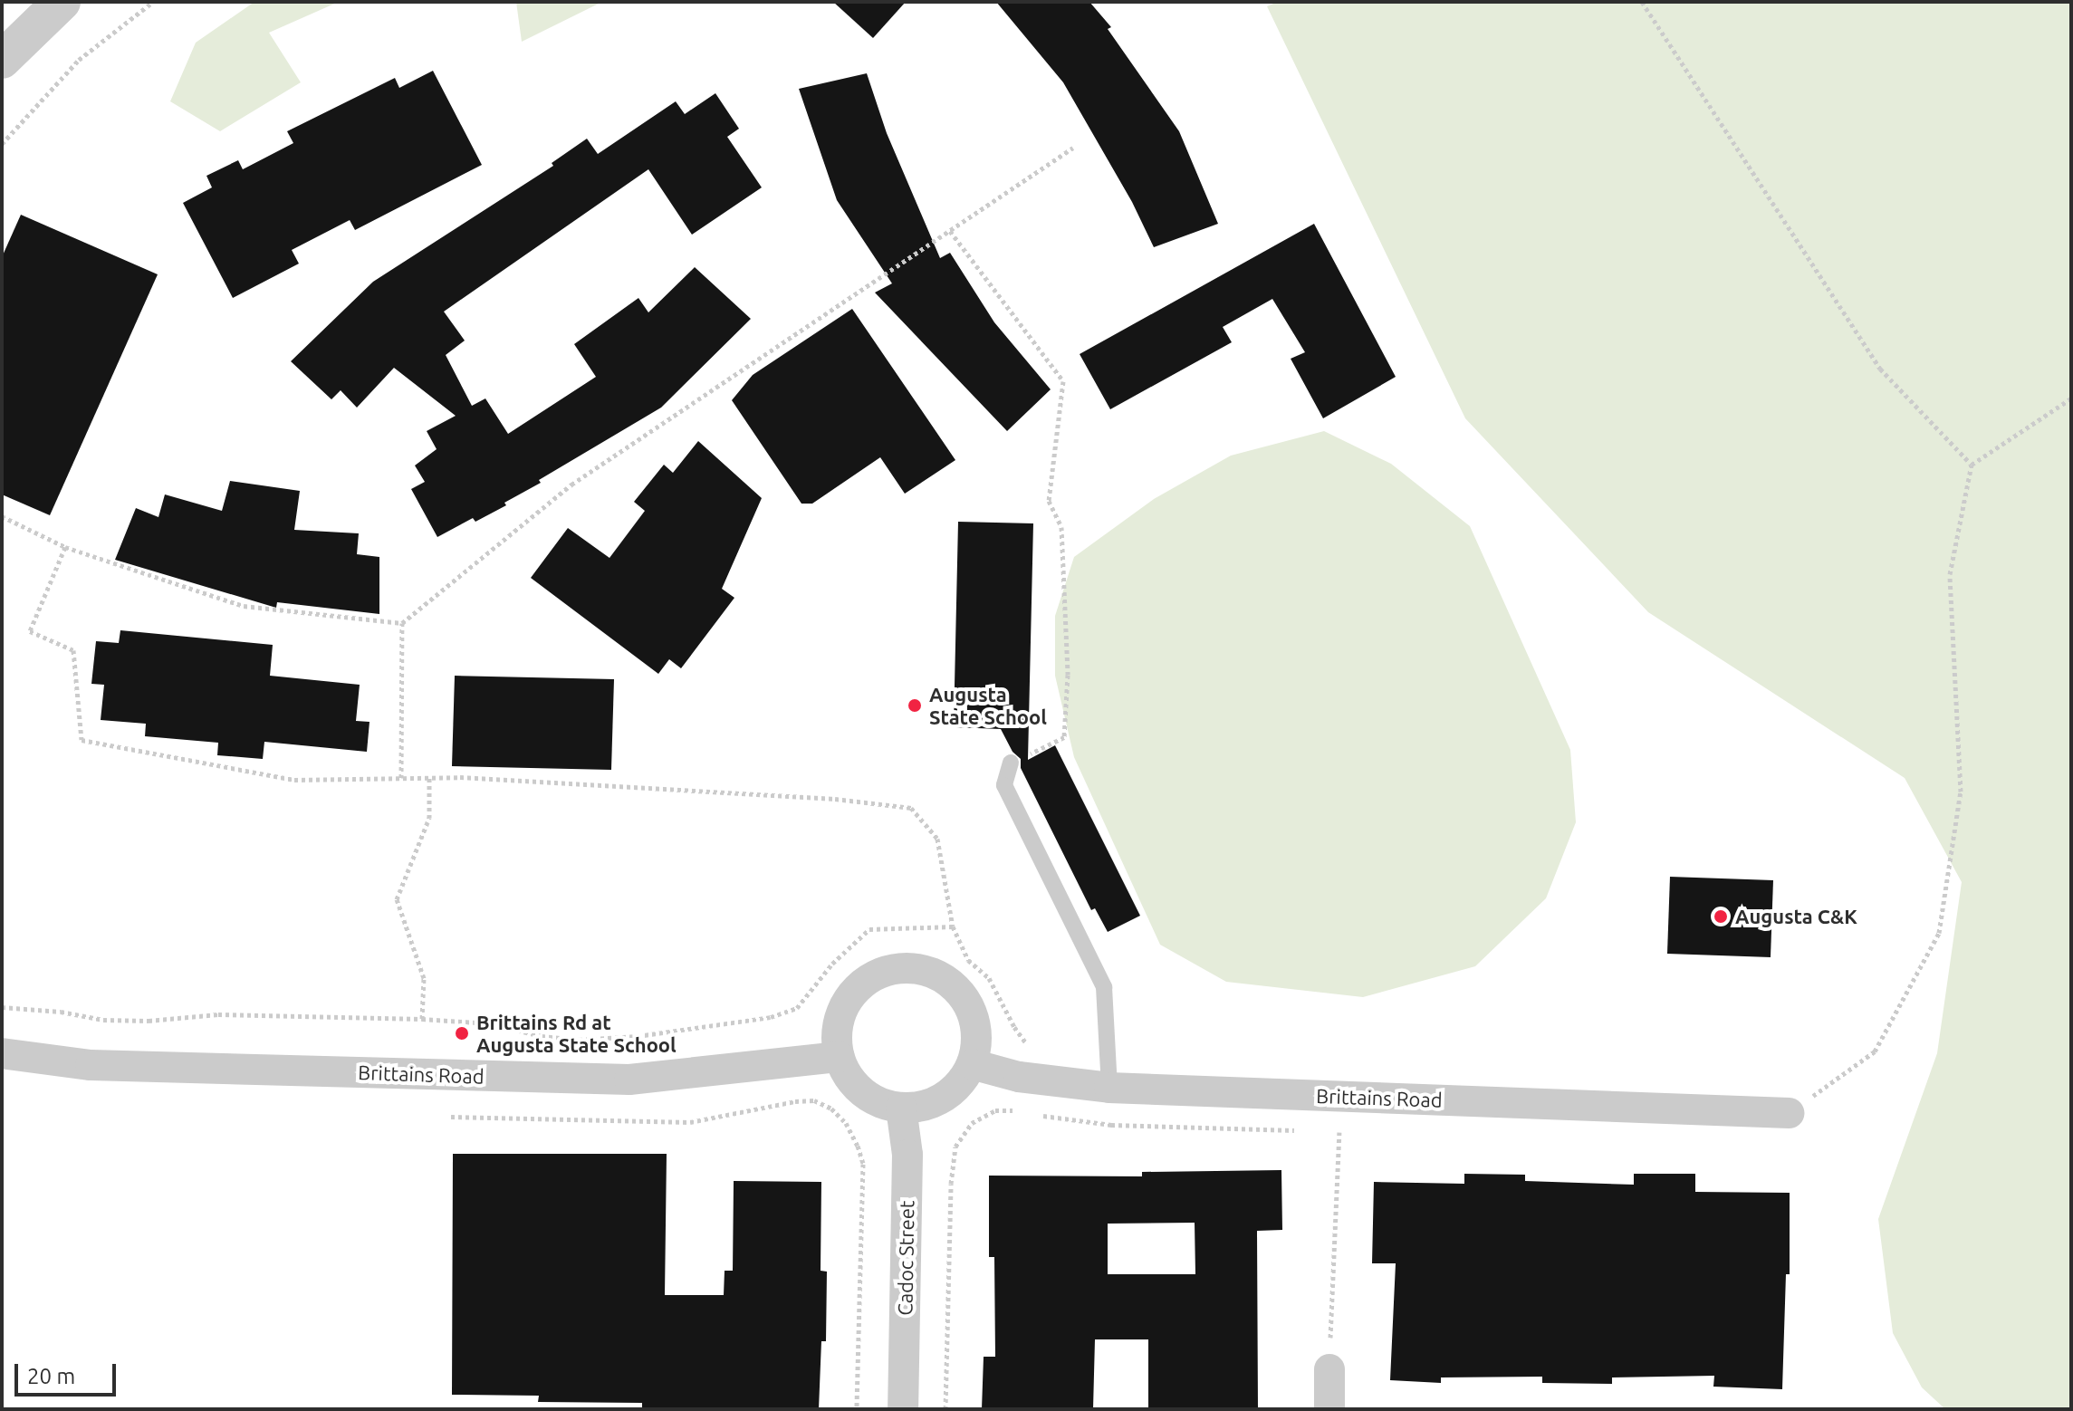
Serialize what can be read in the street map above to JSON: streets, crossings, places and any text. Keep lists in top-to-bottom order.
{
  "streets": {
    "street": ["Brittains Road", "Cadoc Street"]
  },
  "crossings": [
    ["Brittains Road", "Cadoc Street"]
  ],
  "places": ["Augusta State School", "Augusta C&K", "Brittains Rd at Augusta State School"],
  "scale_bar": "20 m"
}
